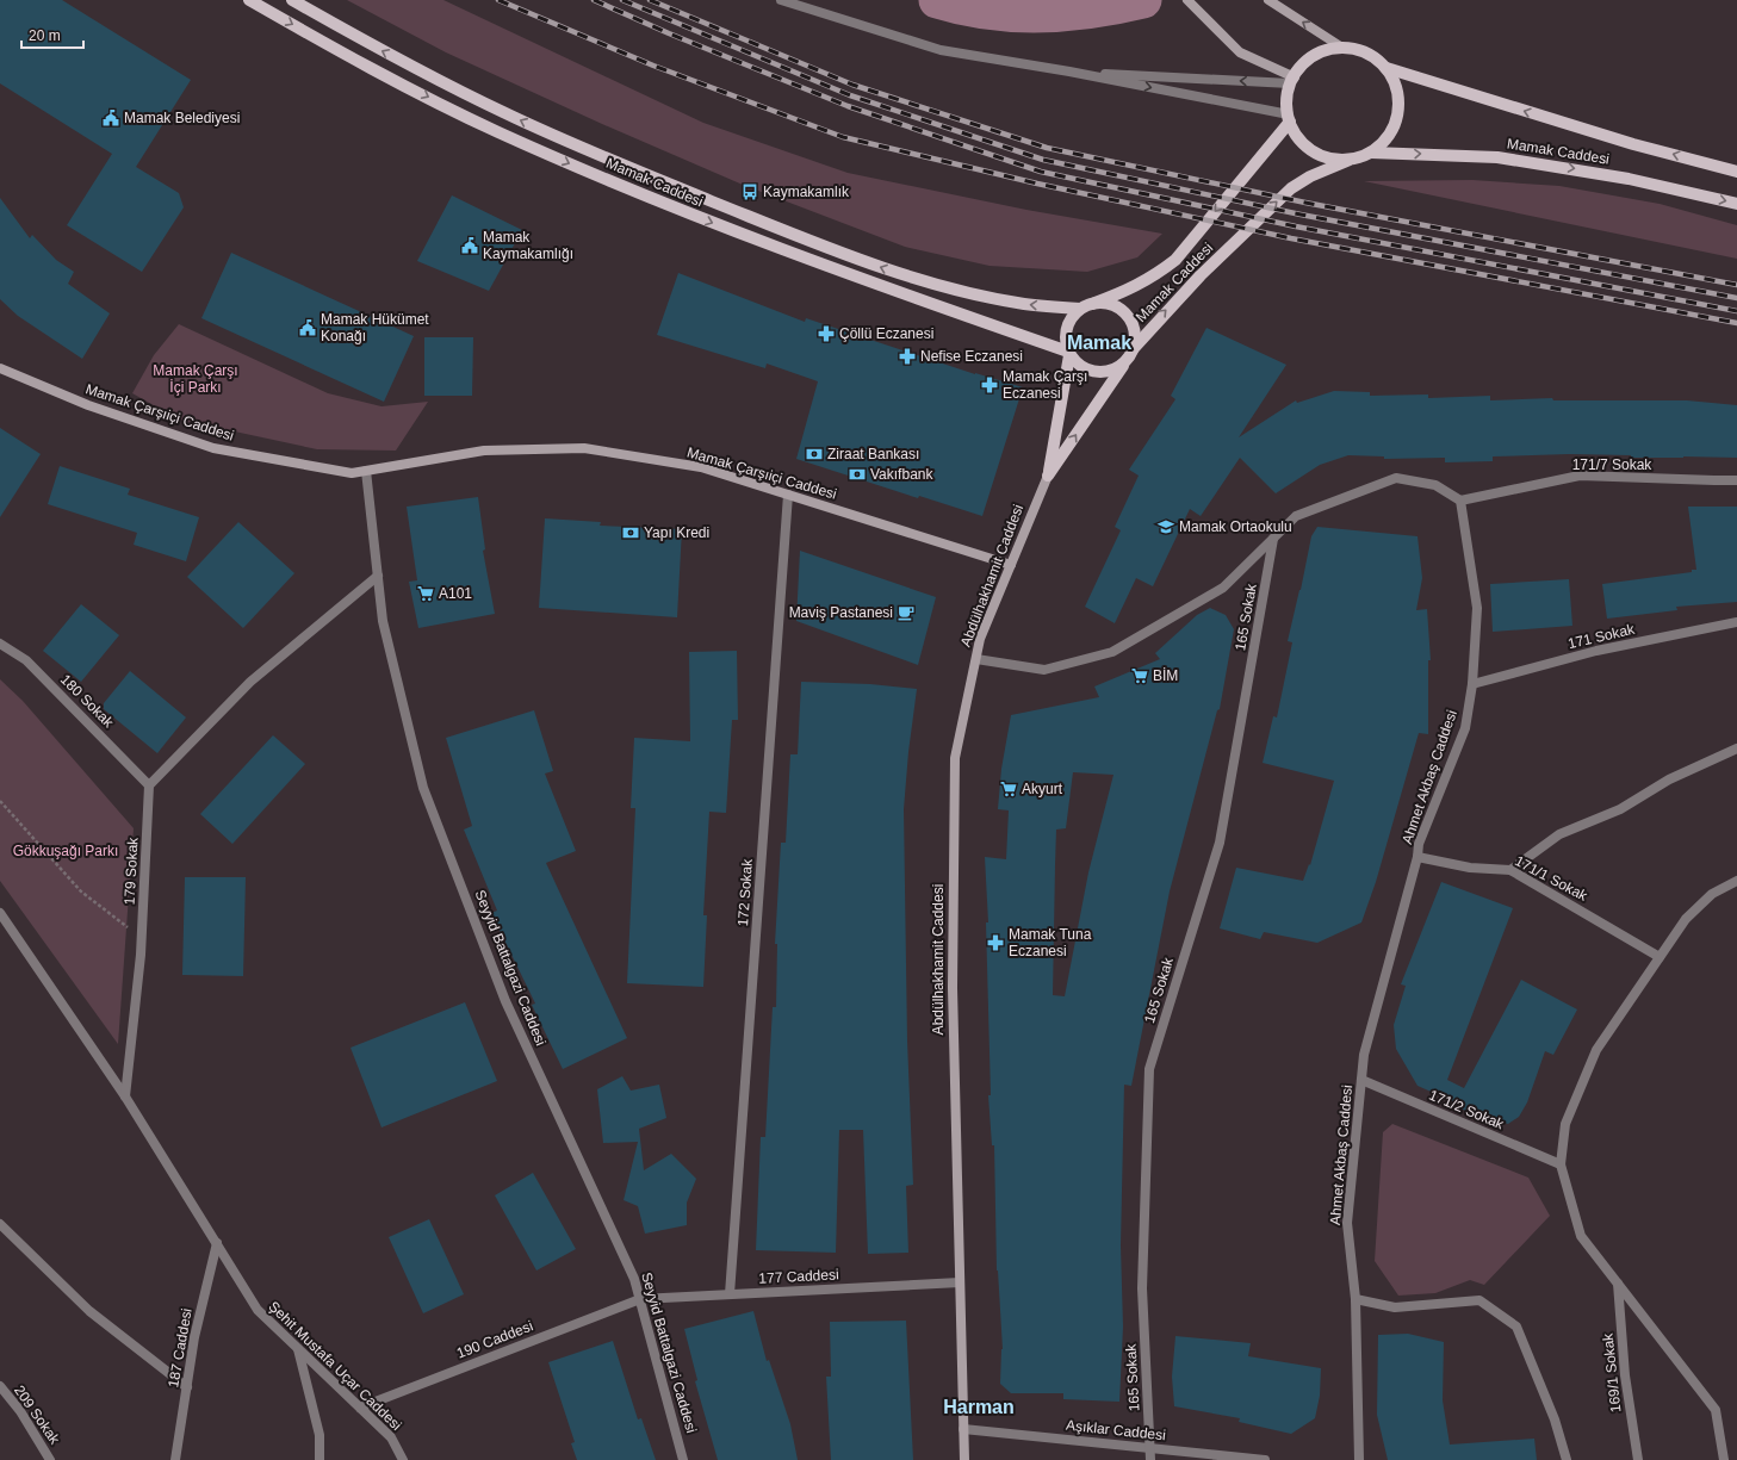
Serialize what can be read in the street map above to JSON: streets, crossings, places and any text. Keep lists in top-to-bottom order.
{
  "streets": {
    "main road": ["Mamak Caddesi", "Mamak Çarşıiçi Caddesi", "Abdülhakhamit Caddesi"],
    "street": [
      "171/7 Sokak",
      "165 Sokak",
      "171 Sokak",
      "180 Sokak",
      "Ahmet Akbaş Caddesi",
      "179 Sokak",
      "171/1 Sokak",
      "172 Sokak",
      "Seyyid Battalgazi Caddesi",
      "171/2 Sokak",
      "177 Caddesi",
      "190 Caddesi",
      "187 Caddesi",
      "Şehit Mustafa Uçar Caddesi",
      "169/1 Sokak",
      "209 Sokak",
      "Aşıklar Caddesi"
    ]
  },
  "crossings": [
    ["Mamak Çarşıiçi Caddesi", "Abdülhakhamit Caddesi"],
    ["Mamak Çarşıiçi Caddesi", "172 Sokak"],
    ["Mamak Çarşıiçi Caddesi", "Seyyid Battalgazi Caddesi"],
    ["171/7 Sokak", "Ahmet Akbaş Caddesi"],
    ["Abdülhakhamit Caddesi", "177 Caddesi"],
    ["Abdülhakhamit Caddesi", "Aşıklar Caddesi"],
    ["165 Sokak", "Aşıklar Caddesi"],
    ["171 Sokak", "Ahmet Akbaş Caddesi"],
    ["180 Sokak", "179 Sokak"],
    ["Ahmet Akbaş Caddesi", "171/1 Sokak"],
    ["Ahmet Akbaş Caddesi", "171/2 Sokak"],
    ["172 Sokak", "177 Caddesi"],
    ["Seyyid Battalgazi Caddesi", "177 Caddesi"],
    ["Seyyid Battalgazi Caddesi", "190 Caddesi"],
    ["177 Caddesi", "190 Caddesi"],
    ["190 Caddesi", "Şehit Mustafa Uçar Caddesi"],
    ["187 Caddesi", "Şehit Mustafa Uçar Caddesi"]
  ],
  "districts": ["Mamak", "Harman"],
  "parks": ["Mamak Çarşı İçi Parkı", "Gökkuşağı Parkı"],
  "places": {
    "public building": ["Mamak Belediyesi", "Mamak Kaymakamlığı", "Mamak Hükümet Konağı"],
    "bus stop": ["Kaymakamlık"],
    "pharmacy": [
      "Çöllü Eczanesi",
      "Nefise Eczanesi",
      "Mamak Çarşı Eczanesi",
      "Mamak Tuna Eczanesi"
    ],
    "bank": ["Ziraat Bankası", "Vakıfbank", "Yapı Kredi"],
    "school or university": ["Mamak Ortaokulu"],
    "supermarket": ["A101", "BİM", "Akyurt"],
    "cafe": ["Maviş Pastanesi"]
  },
  "scale_bar": "20 m"
}
